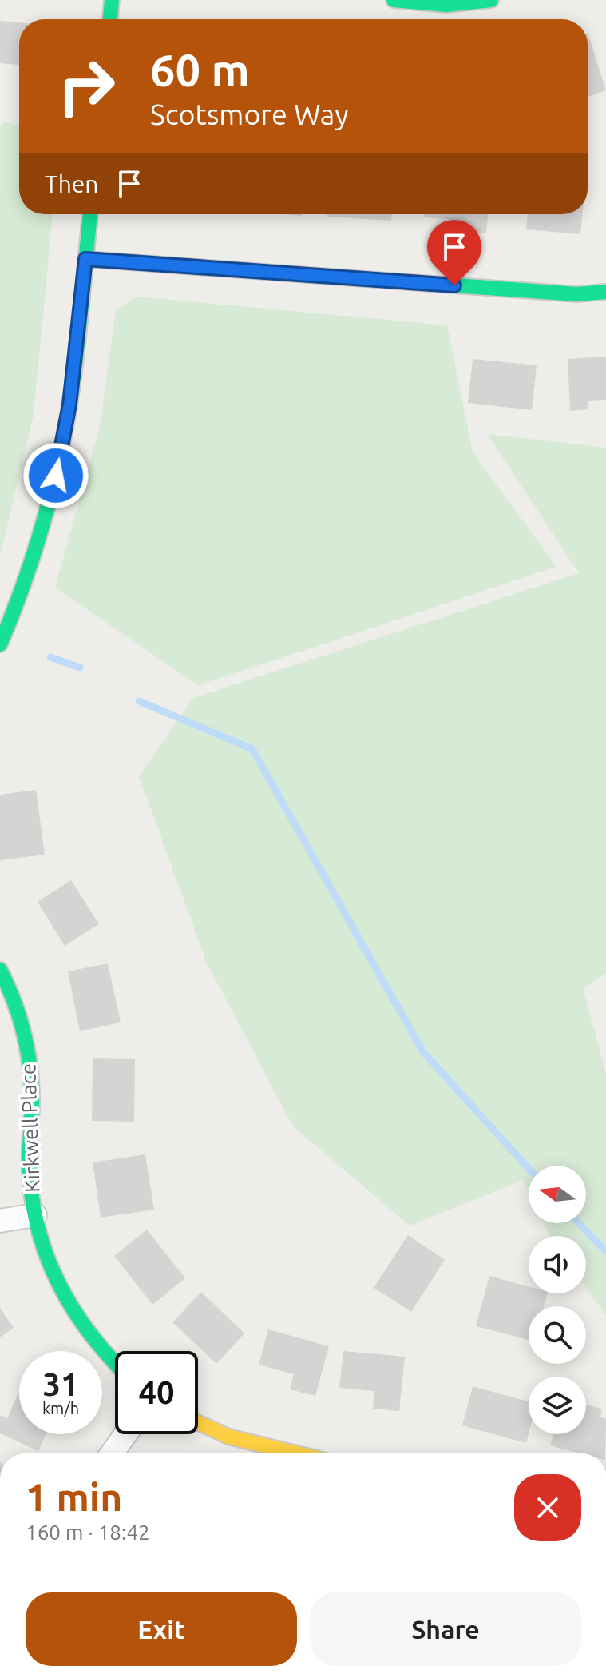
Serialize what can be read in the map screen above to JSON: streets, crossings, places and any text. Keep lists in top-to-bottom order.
{
  "streets": {
    "street": ["Kirkwell Place"]
  },
  "north": "left",
  "page": {
    "turn": ["60 m", "Scotsmore Way"],
    "then": "Then",
    "speed": "31 km/h",
    "limit": "40",
    "heading": ["1 min", "160 m · 18:42"],
    "buttons": ["Exit", "Share"]
  }
}
